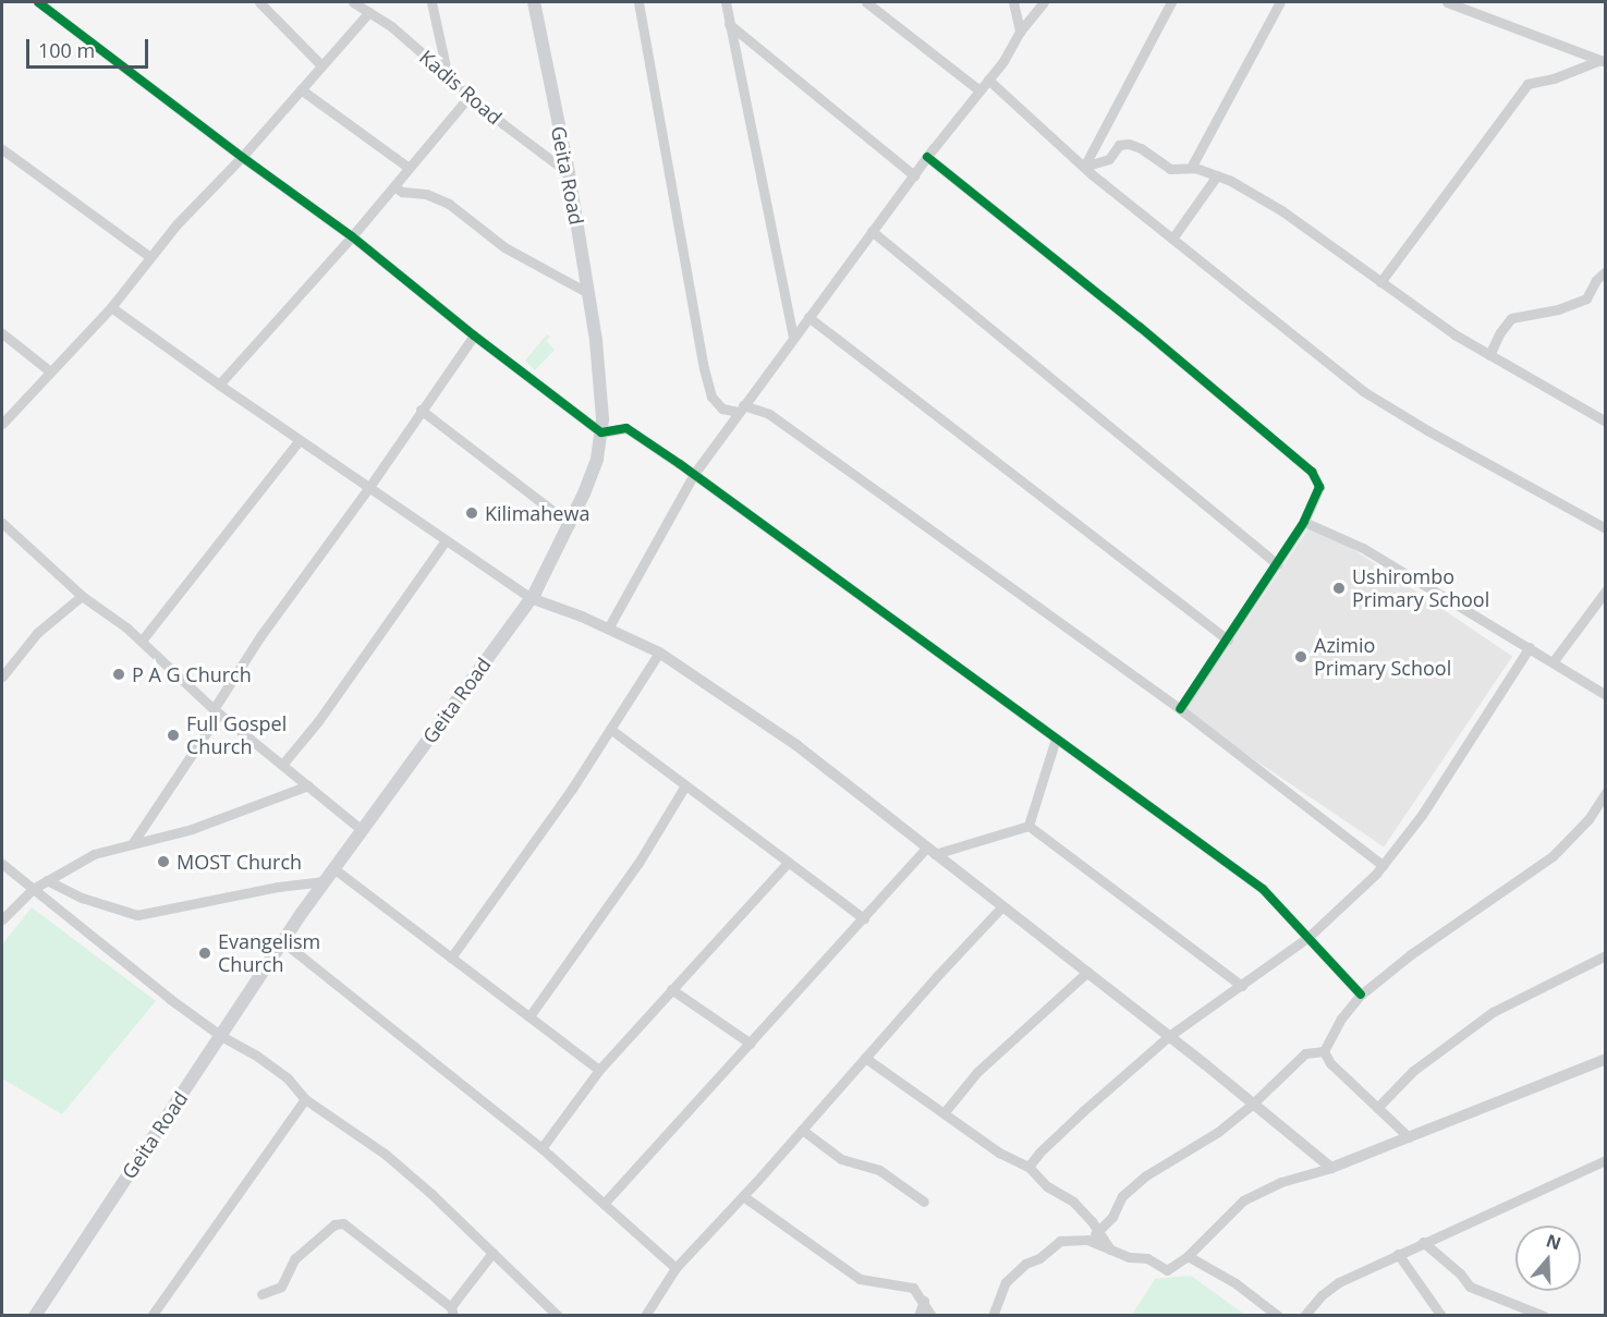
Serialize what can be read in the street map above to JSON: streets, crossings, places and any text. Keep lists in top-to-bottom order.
{
  "streets": {
    "main road": ["Geita Road"],
    "street": ["Kadis Road"]
  },
  "crossings": [
    ["Kadis Road", "Geita Road"]
  ],
  "places": [
    "Kilimahewa",
    "Ushirombo Primary School",
    "Azimio Primary School",
    "P A G Church",
    "Full Gospel Church",
    "MOST Church",
    "Evangelism Church"
  ],
  "scale_bar": "100 m",
  "north": "top"
}
